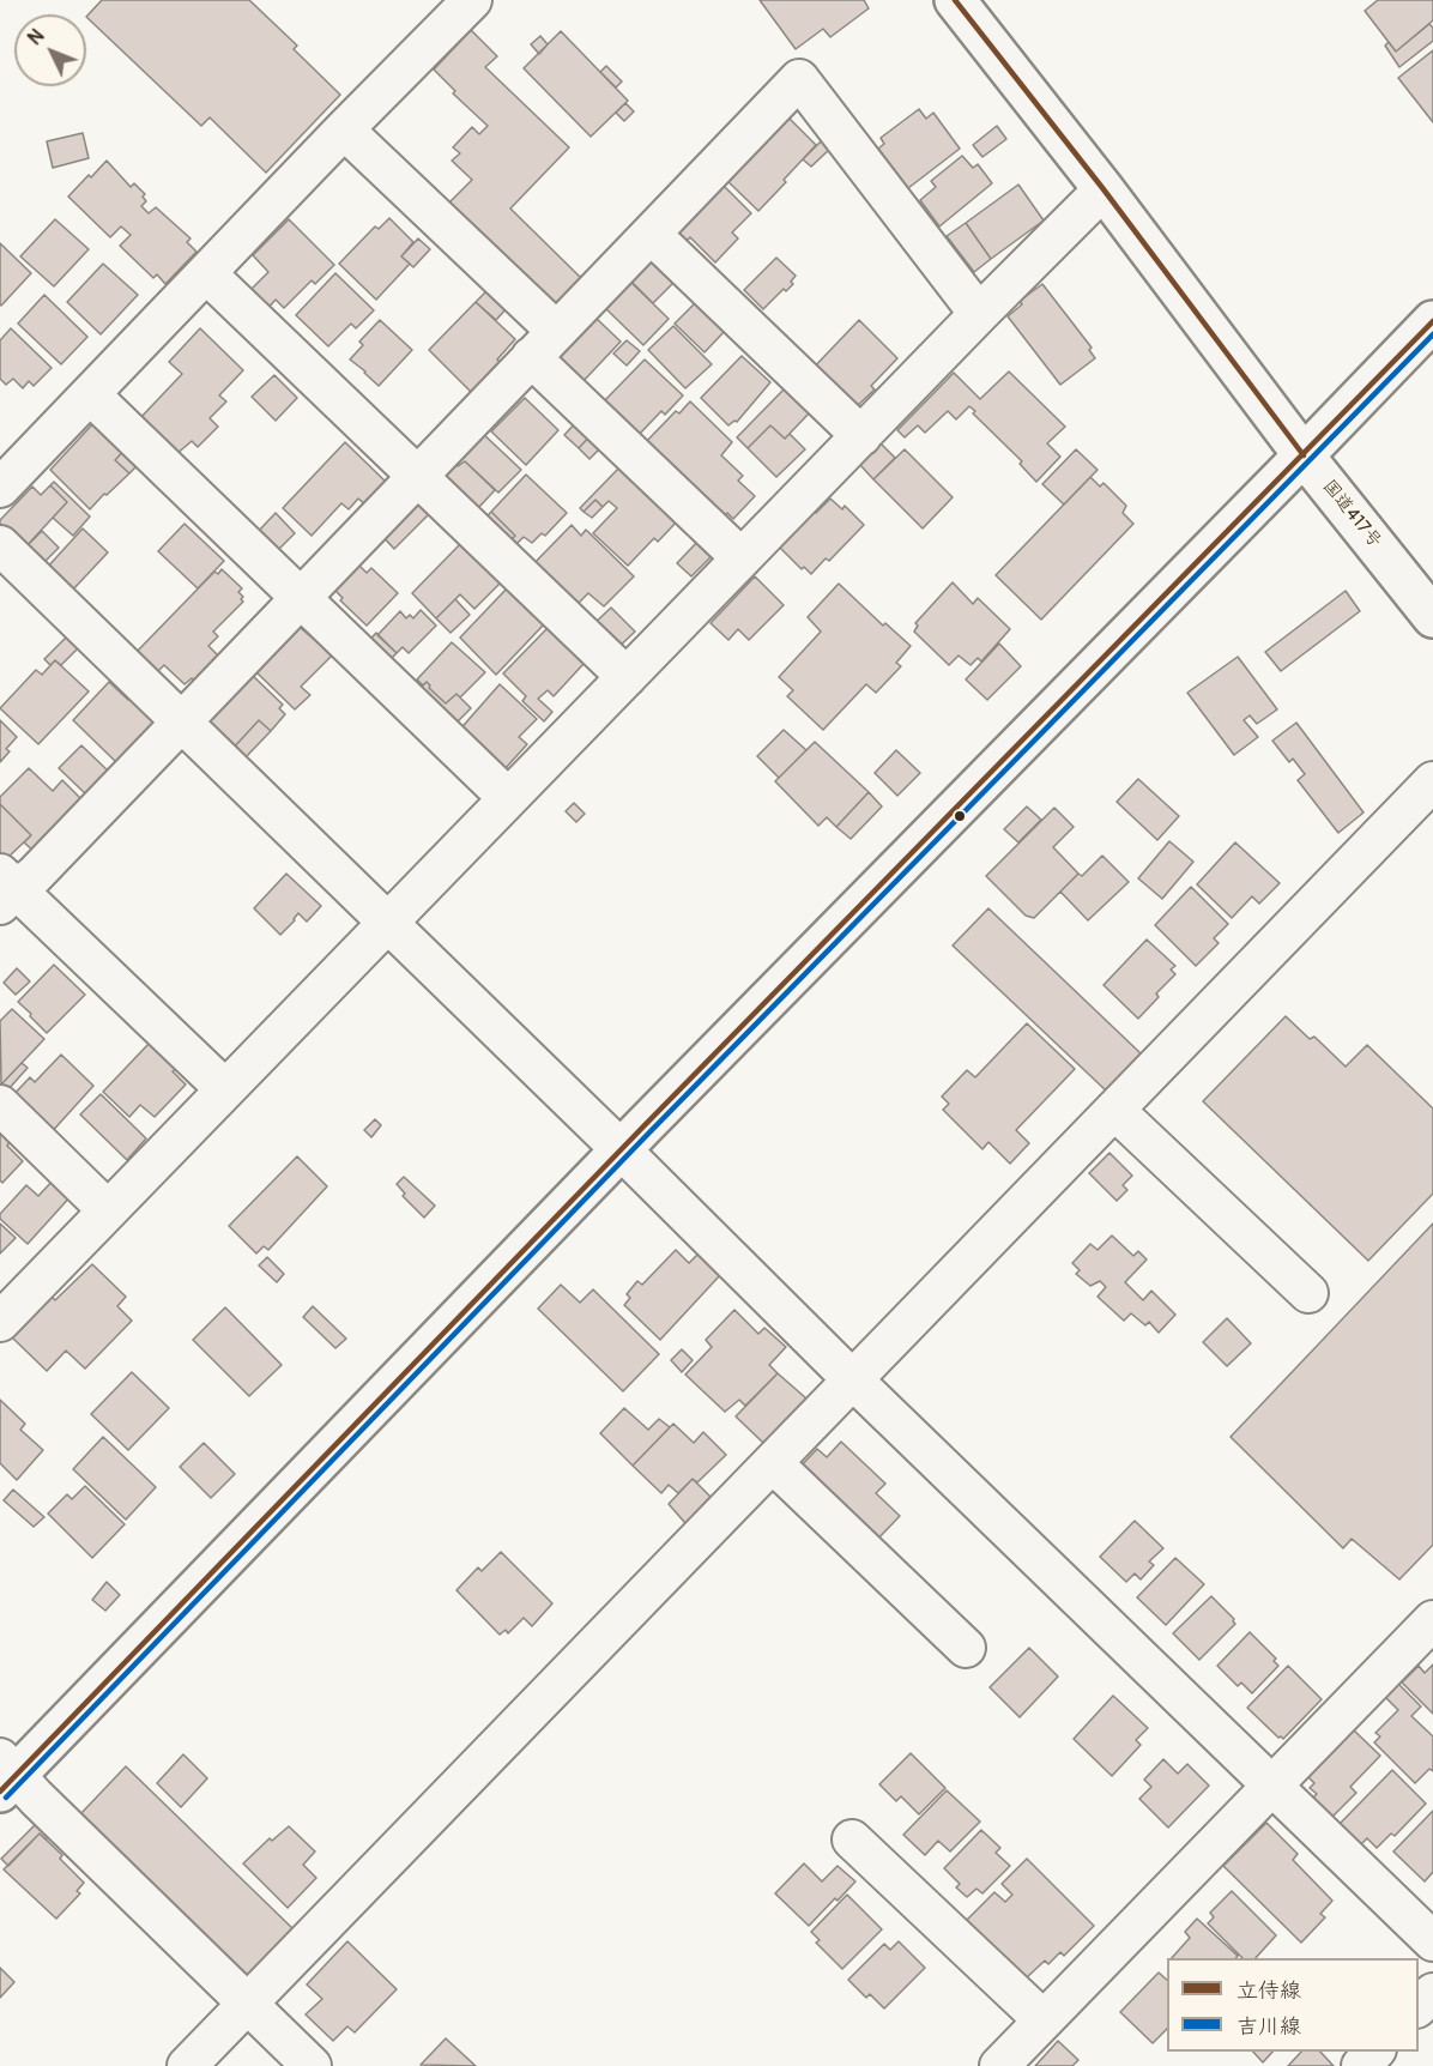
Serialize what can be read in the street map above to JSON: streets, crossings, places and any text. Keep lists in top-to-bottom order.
{
  "streets": {
    "main road": ["国道417号"]
  },
  "lines": ["transit line 立侍線", "transit line 吉川線"],
  "legend": ["立侍線", "吉川線"],
  "north": "top left"
}
